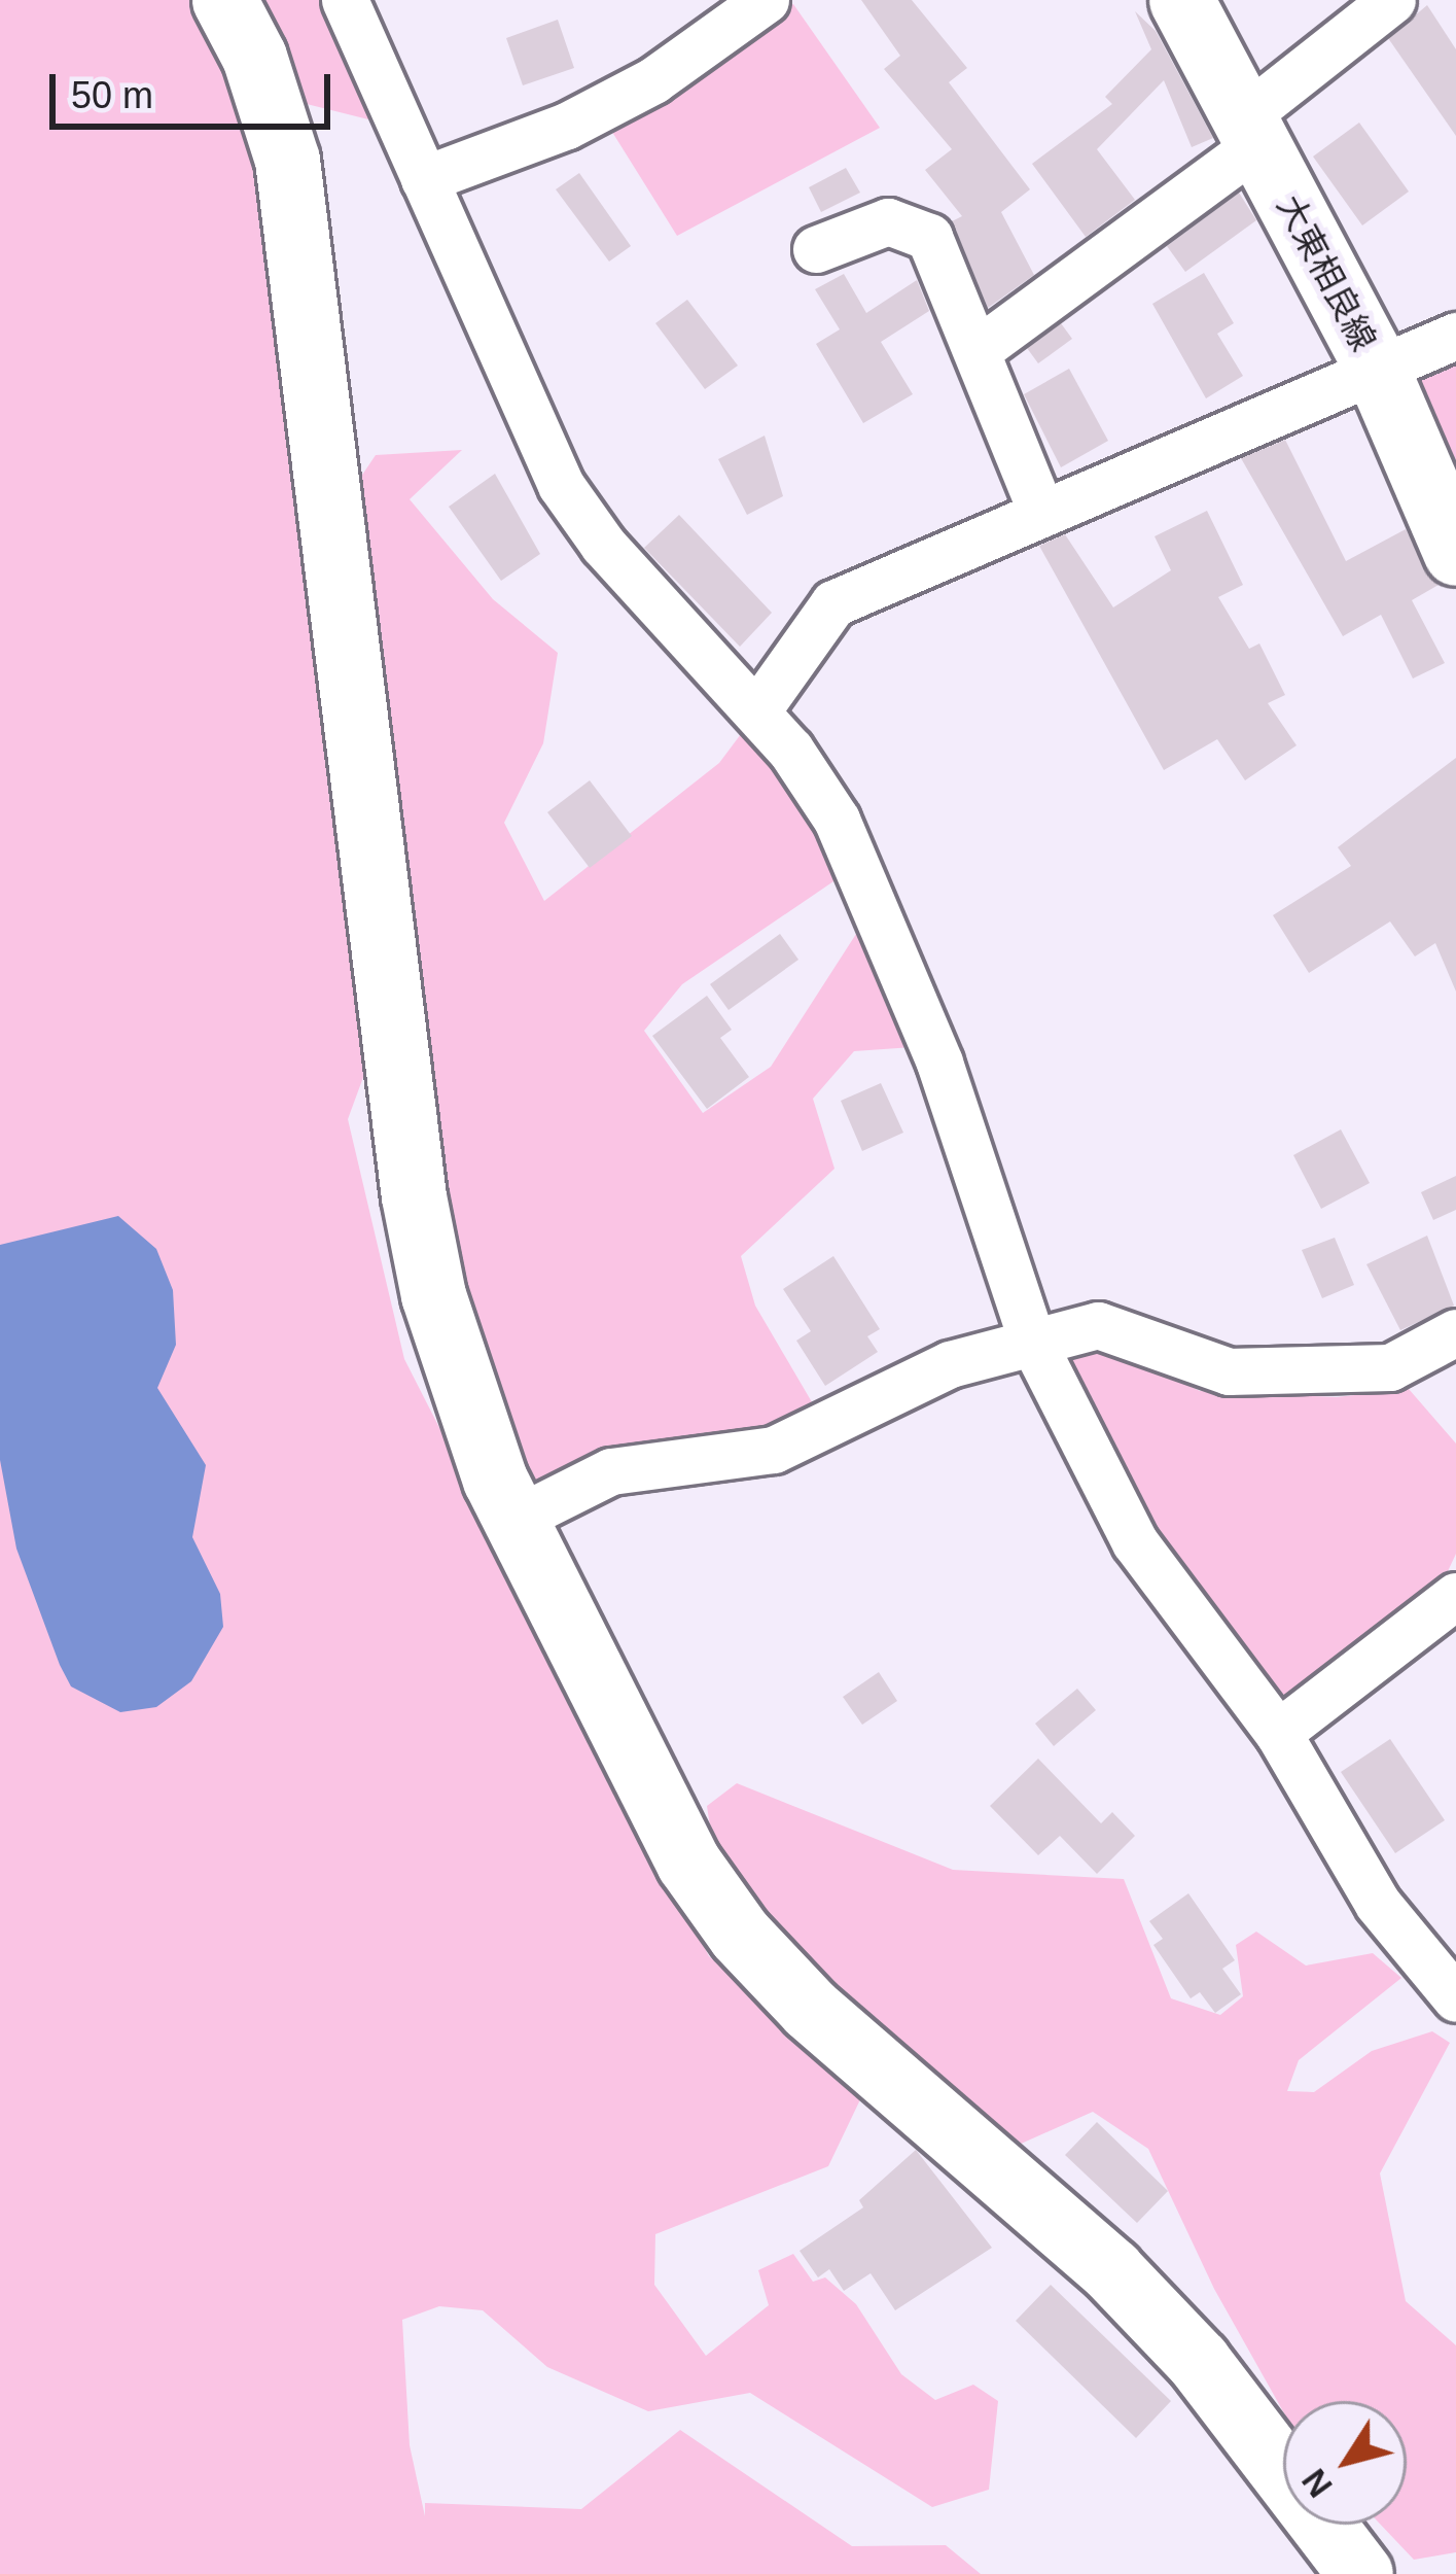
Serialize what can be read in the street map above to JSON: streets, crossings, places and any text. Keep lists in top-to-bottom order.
{
  "streets": {
    "street": ["大東相良線"]
  },
  "scale_bar": "50 m",
  "north": "bottom left"
}
